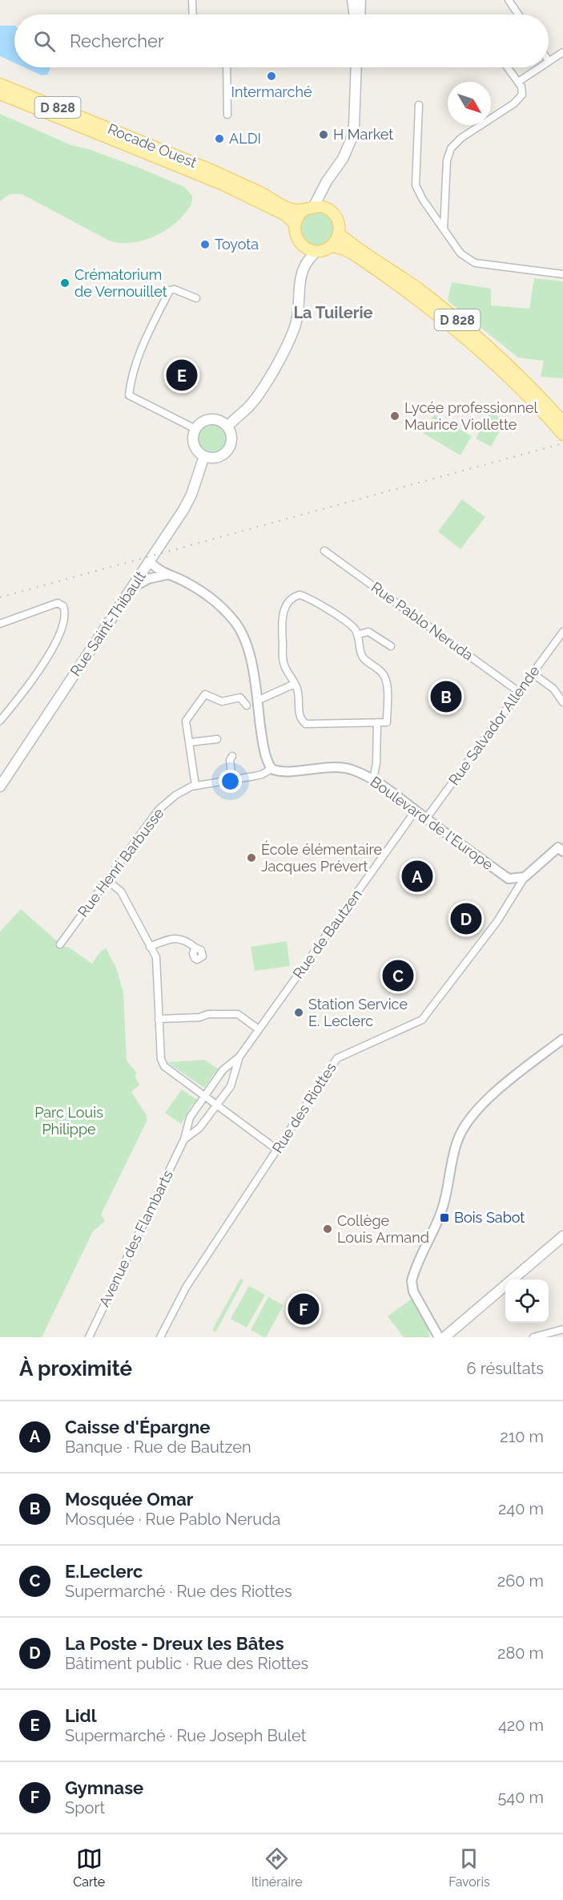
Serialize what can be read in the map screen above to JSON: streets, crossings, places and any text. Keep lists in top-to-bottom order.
{
  "streets": {
    "main road": ["D 828", "Rocade Ouest", "Rue Saint-Thibault"],
    "street": [
      "Rue Pablo Neruda",
      "Rue Salvador Allende",
      "Boulevard de l'Europe",
      "Rue Henri Barbusse",
      "Rue de Bautzen",
      "Rue des Riottes",
      "Avenue des Flambarts"
    ]
  },
  "crossings": [
    ["D 828", "Rocade Ouest"],
    ["Rue Pablo Neruda", "Rue Salvador Allende"],
    ["Rue Salvador Allende", "Boulevard de l'Europe"],
    ["Boulevard de l'Europe", "Rue Henri Barbusse"],
    ["Boulevard de l'Europe", "Rue de Bautzen"],
    ["Boulevard de l'Europe", "Rue des Riottes"],
    ["Rue de Bautzen", "Avenue des Flambarts"]
  ],
  "districts": ["La Tuilerie"],
  "parks": ["Parc Louis Philippe"],
  "places": {
    "other": [
      "Intermarché",
      "H Market",
      "ALDI",
      "Toyota",
      "Crématorium de Vernouillet",
      "Lycée professionnel Maurice Viollette",
      "École élémentaire Jacques Prévert",
      "Station Service E. Leclerc",
      "Collège Louis Armand"
    ],
    "transit": ["Bois Sabot"]
  },
  "north": "bottom right",
  "page": {
    "search": "Rechercher",
    "pins": [
      "E",
      "B",
      "A",
      "D",
      "C",
      "F"
    ],
    "heading": ["À proximité", "6 résultats"],
    "list": [
      {
        "mark": "A",
        "name": "Caisse d'Épargne",
        "note": "Banque · Rue de Bautzen",
        "value": "210 m"
      },
      {
        "mark": "B",
        "name": "Mosquée Omar",
        "note": "Mosquée · Rue Pablo Neruda",
        "value": "240 m"
      },
      {
        "mark": "C",
        "name": "E.Leclerc",
        "note": "Supermarché · Rue des Riottes",
        "value": "260 m"
      },
      {
        "mark": "D",
        "name": "La Poste - Dreux les Bâtes",
        "note": "Bâtiment public · Rue des Riottes",
        "value": "280 m"
      },
      {
        "mark": "E",
        "name": "Lidl",
        "note": "Supermarché · Rue Joseph Bulet",
        "value": "420 m"
      },
      {
        "mark": "F",
        "name": "Gymnase",
        "note": "Sport",
        "value": "540 m"
      }
    ],
    "nav": ["Carte", "Itinéraire", "Favoris"]
  }
}
